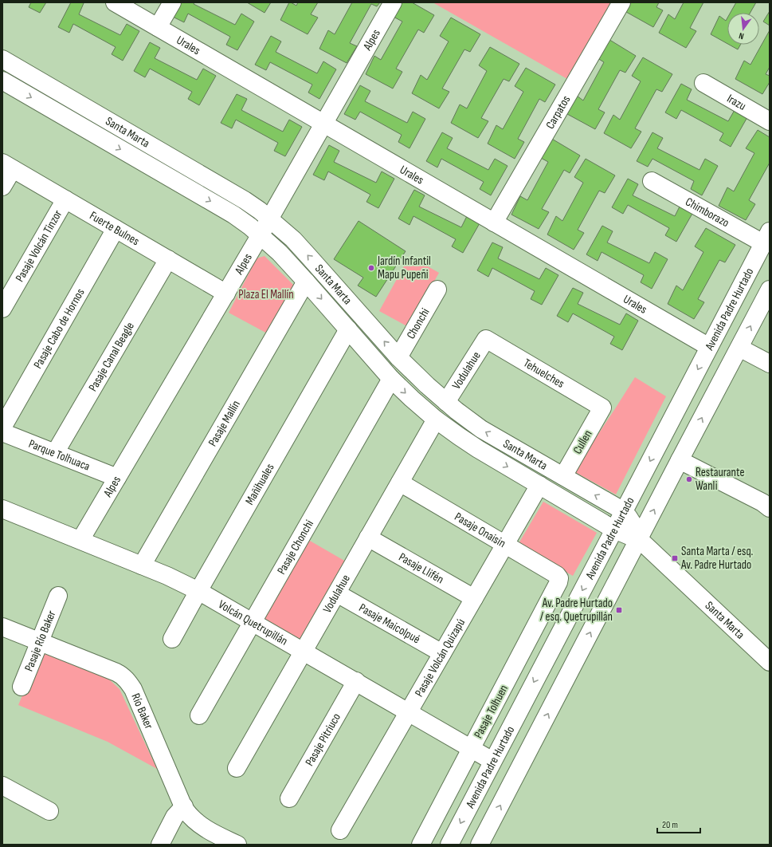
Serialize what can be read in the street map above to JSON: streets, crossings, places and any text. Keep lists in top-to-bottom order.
{
  "streets": {
    "street": [
      "Alpes",
      "Urales",
      "Irazu",
      "Carpatos",
      "Santa Marta",
      "Chimborazo",
      "Fuerte Bulnes",
      "Pasaje Volcán Tinzor",
      "Avenida Padre Hurtado",
      "Chonchi",
      "Pasaje Cabo de Hornos",
      "Pasaje Canal Beagle",
      "Vodulahue",
      "Tehuelches",
      "Pasaje Mallín",
      "Cullen",
      "Parque Tolhuaca",
      "Mañihuales",
      "Pasaje Onaisin",
      "Pasaje Chonchi",
      "Pasaje Llifén",
      "Volcán Quetrupillán",
      "Pasaje Maicolpué",
      "Pasaje Río Baker",
      "Pasaje Volcán Quizapú",
      "Río Baker",
      "Pasaje Tolhuen",
      "Pasaje Pitriuco"
    ]
  },
  "crossings": [
    ["Alpes", "Urales"],
    ["Alpes", "Santa Marta"],
    ["Alpes", "Fuerte Bulnes"],
    ["Alpes", "Parque Tolhuaca"],
    ["Alpes", "Volcán Quetrupillán"],
    ["Urales", "Carpatos"],
    ["Urales", "Avenida Padre Hurtado"],
    ["Santa Marta", "Avenida Padre Hurtado"],
    ["Santa Marta", "Chonchi"],
    ["Santa Marta", "Vodulahue"],
    ["Santa Marta", "Pasaje Mallín"],
    ["Santa Marta", "Cullen"],
    ["Santa Marta", "Mañihuales"],
    ["Santa Marta", "Pasaje Chonchi"],
    ["Santa Marta", "Pasaje Volcán Quizapú"],
    ["Chimborazo", "Avenida Padre Hurtado"],
    ["Fuerte Bulnes", "Pasaje Volcán Tinzor"],
    ["Fuerte Bulnes", "Pasaje Cabo de Hornos"],
    ["Fuerte Bulnes", "Pasaje Canal Beagle"],
    ["Avenida Padre Hurtado", "Volcán Quetrupillán"],
    ["Pasaje Canal Beagle", "Parque Tolhuaca"],
    ["Vodulahue", "Tehuelches"],
    ["Vodulahue", "Pasaje Onaisin"],
    ["Vodulahue", "Pasaje Llifén"],
    ["Vodulahue", "Volcán Quetrupillán"],
    ["Vodulahue", "Pasaje Maicolpué"],
    ["Tehuelches", "Cullen"],
    ["Pasaje Mallín", "Volcán Quetrupillán"],
    ["Mañihuales", "Volcán Quetrupillán"],
    ["Pasaje Onaisin", "Pasaje Volcán Quizapú"],
    ["Pasaje Onaisin", "Pasaje Tolhuen"],
    ["Pasaje Chonchi", "Volcán Quetrupillán"],
    ["Pasaje Llifén", "Pasaje Volcán Quizapú"],
    ["Volcán Quetrupillán", "Pasaje Volcán Quizapú"],
    ["Volcán Quetrupillán", "Pasaje Tolhuen"],
    ["Volcán Quetrupillán", "Pasaje Pitriuco"],
    ["Pasaje Maicolpué", "Pasaje Volcán Quizapú"],
    ["Pasaje Río Baker", "Río Baker"]
  ],
  "parks": ["Plaza El Mallín"],
  "places": {
    "other": ["Jardín Infantil Mapu Pupeñi", "Restaurante Wanli"],
    "transit": ["Santa Marta / esq. Av. Padre Hurtado", "Av. Padre Hurtado / esq. Quetrupillán"]
  },
  "scale_bar": "20 m",
  "north": "bottom"
}
